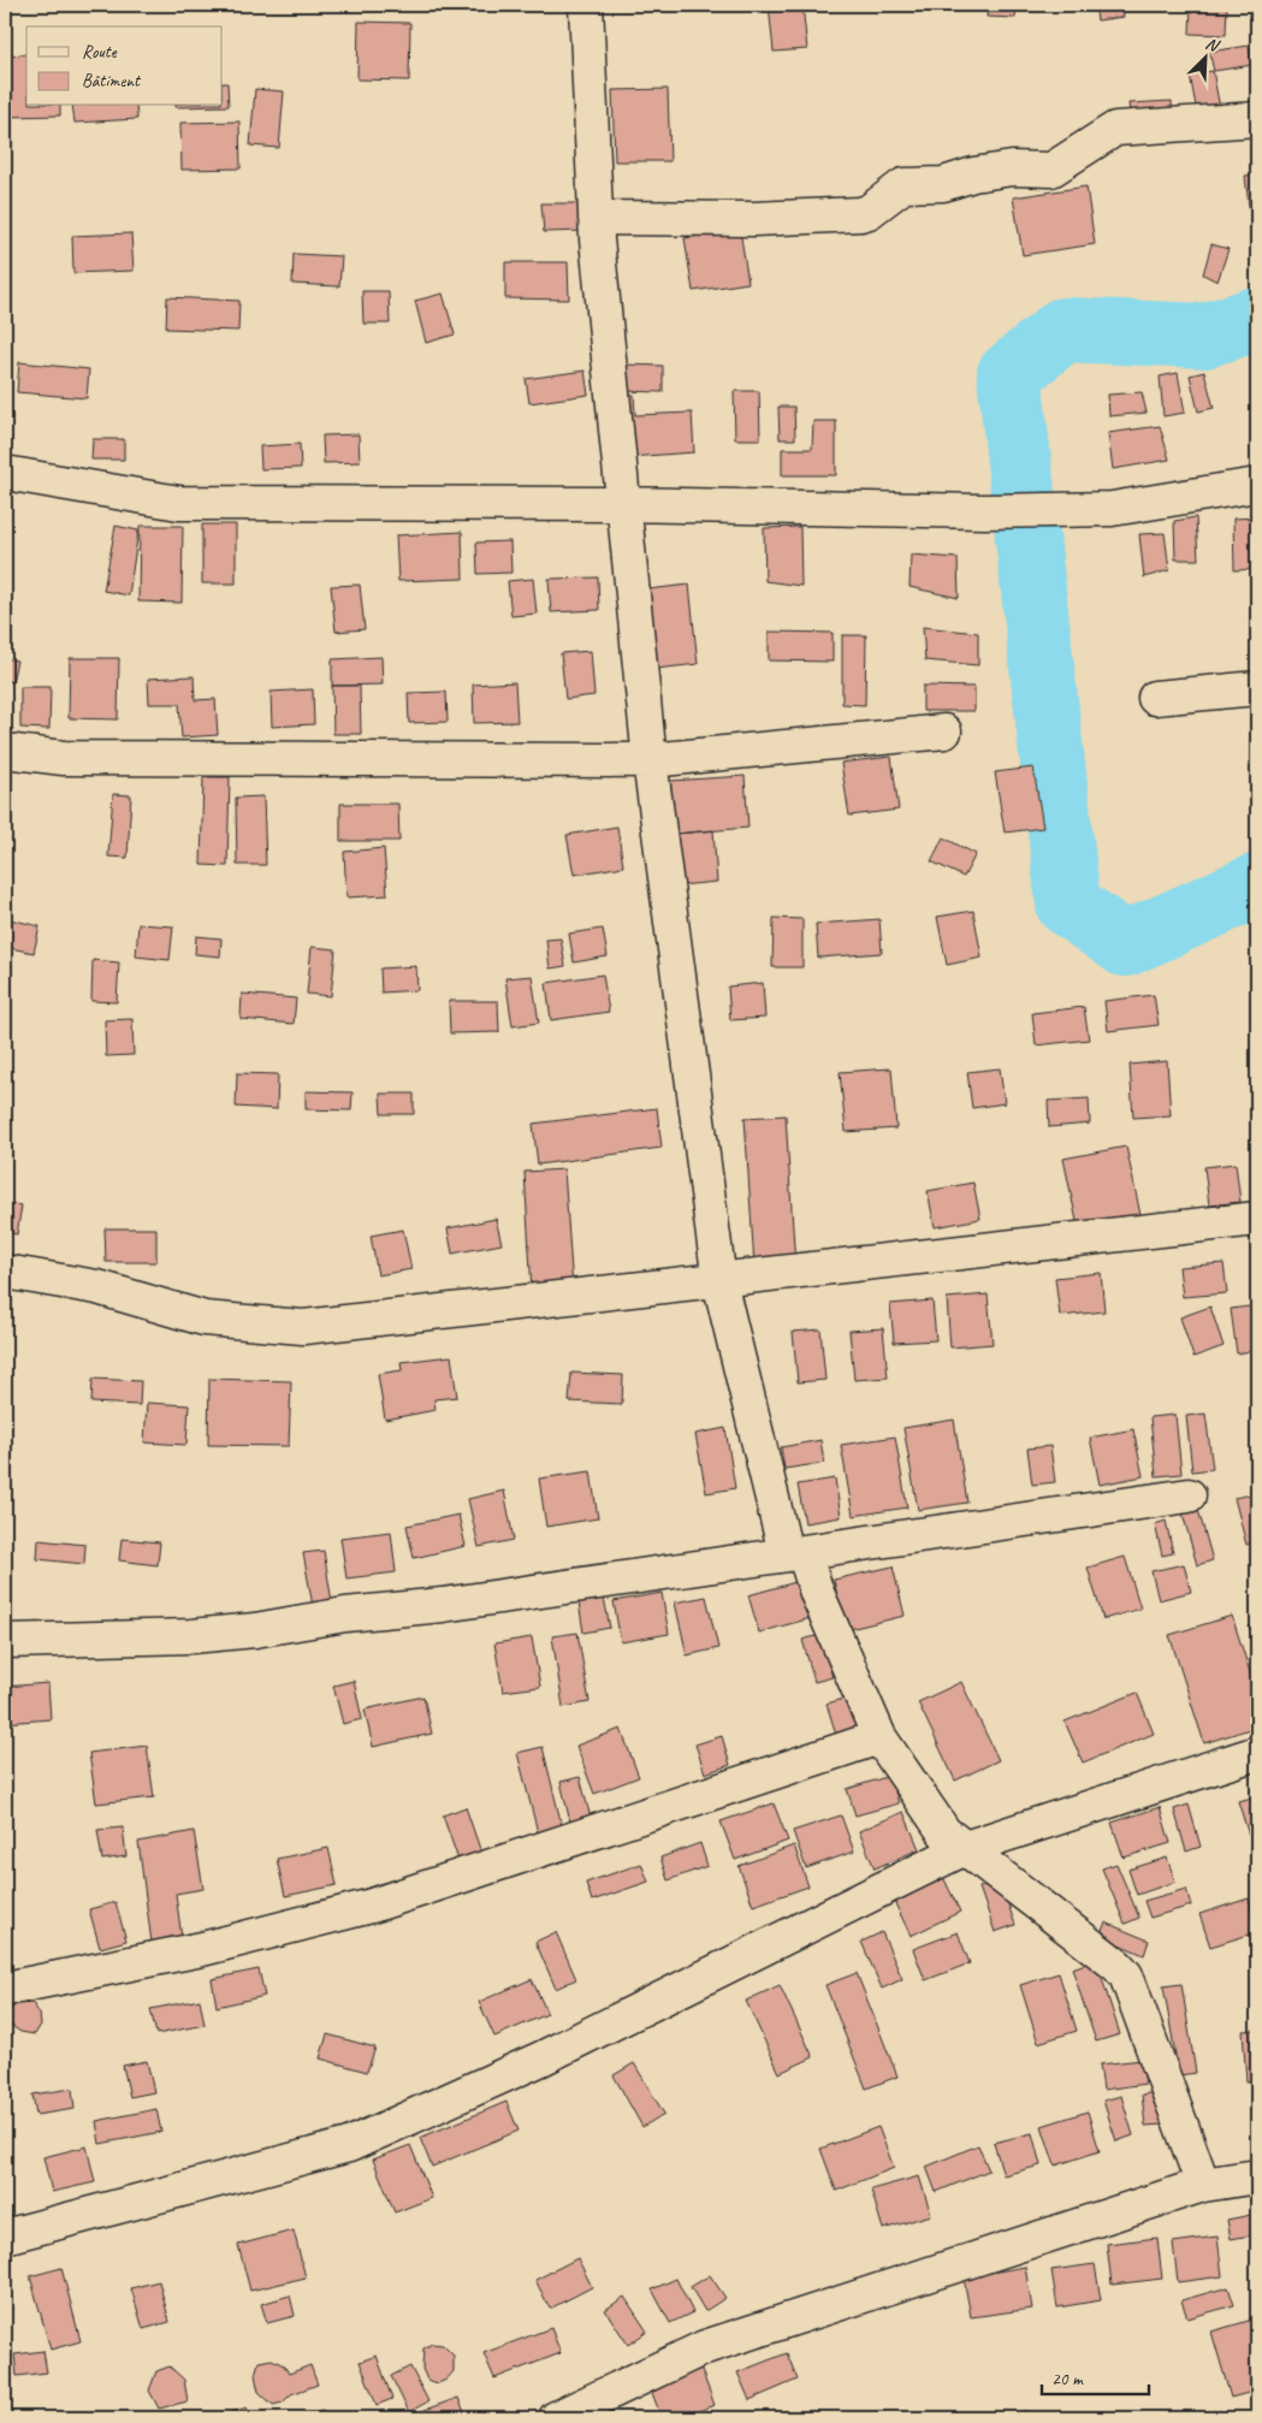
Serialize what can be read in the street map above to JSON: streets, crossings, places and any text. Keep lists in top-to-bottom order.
{
  "legend": ["Route", "Bâtiment"],
  "scale_bar": "20 m",
  "north": "top right"
}
